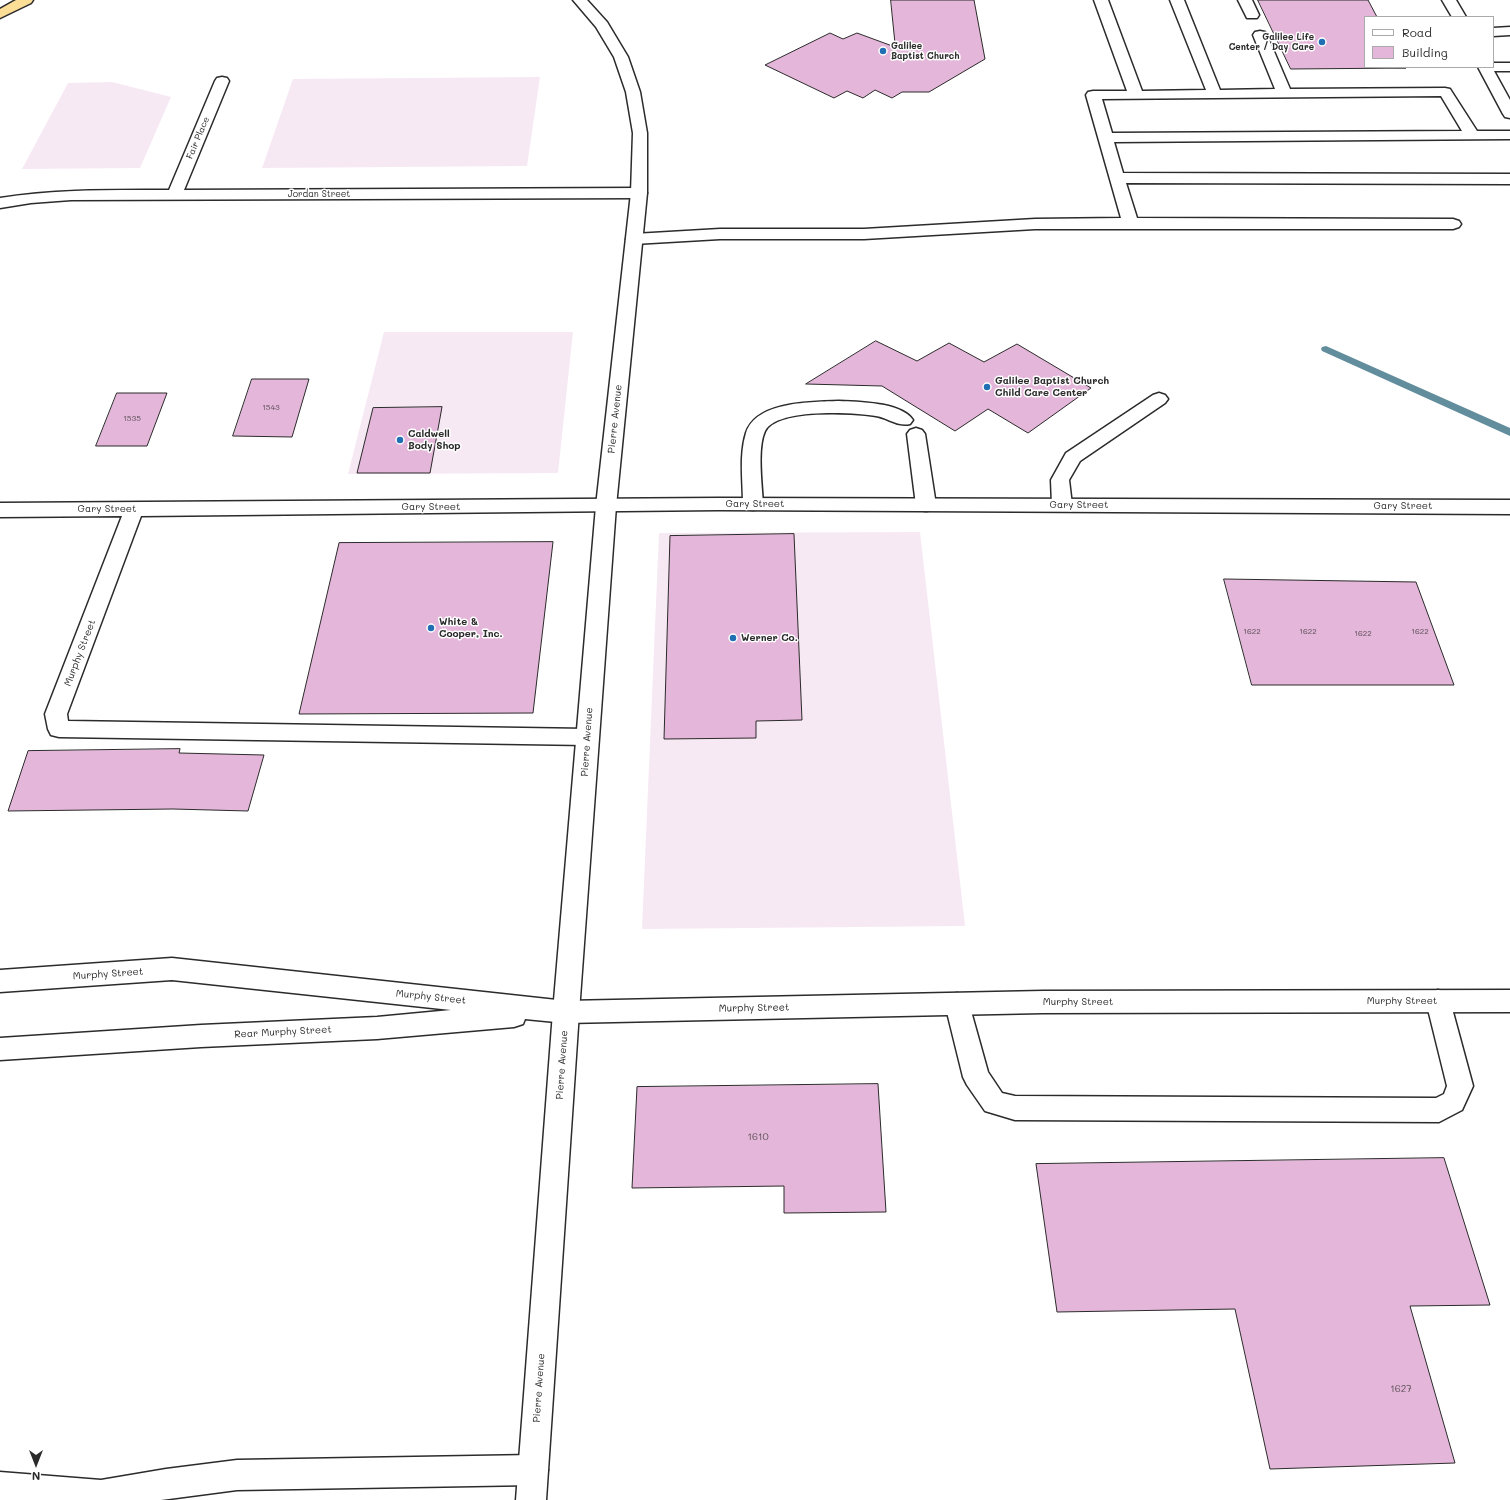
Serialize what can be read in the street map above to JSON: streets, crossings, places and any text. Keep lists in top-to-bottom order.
{
  "streets": {
    "street": [
      "Fair Place",
      "Jordan Street",
      "Pierre Avenue",
      "Gary Street",
      "Murphy Street",
      "Rear Murphy Street"
    ]
  },
  "crossings": [
    ["Fair Place", "Jordan Street"],
    ["Jordan Street", "Pierre Avenue"],
    ["Pierre Avenue", "Gary Street"],
    ["Pierre Avenue", "Murphy Street"],
    ["Pierre Avenue", "Rear Murphy Street"],
    ["Gary Street", "Murphy Street"],
    ["Murphy Street", "Rear Murphy Street"]
  ],
  "places": [
    "Galilee Life Center / Day Care",
    "Galilee Baptist Church",
    "Galilee Baptist Church Child Care Center",
    "Caldwell Body Shop",
    "White & Cooper, Inc.",
    "Werner Co."
  ],
  "house_numbers": [
    "1543",
    "1535",
    "1622",
    "1622",
    "1622",
    "1622",
    "1610",
    "1627"
  ],
  "legend": ["Road", "Building"],
  "north": "bottom"
}
